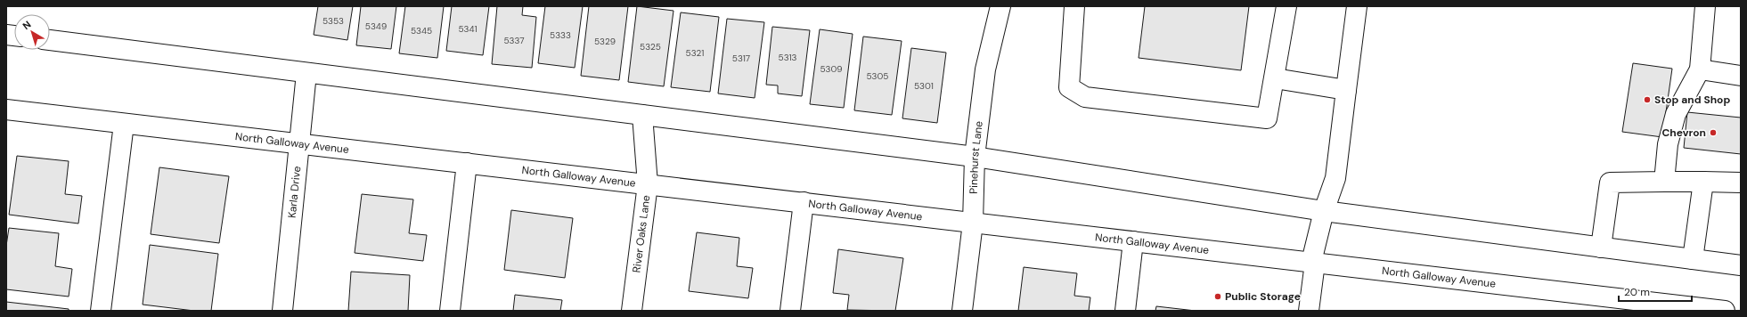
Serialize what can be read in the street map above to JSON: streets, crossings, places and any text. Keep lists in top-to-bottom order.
{
  "streets": {
    "main road": [
      "North Galloway Avenue",
      "Pinehurst Lane",
      "Karla Drive",
      "River Oaks Lane"
    ]
  },
  "crossings": [
    ["North Galloway Avenue", "Pinehurst Lane"],
    ["North Galloway Avenue", "Karla Drive"],
    ["North Galloway Avenue", "River Oaks Lane"]
  ],
  "places": ["Stop and Shop", "Chevron", "Public Storage"],
  "house_numbers": [
    "5353",
    "5349",
    "5341",
    "5345",
    "5333",
    "5337",
    "5329",
    "5325",
    "5321",
    "5313",
    "5317",
    "5309",
    "5305",
    "5301"
  ],
  "scale_bar": "20 m",
  "north": "top left"
}
